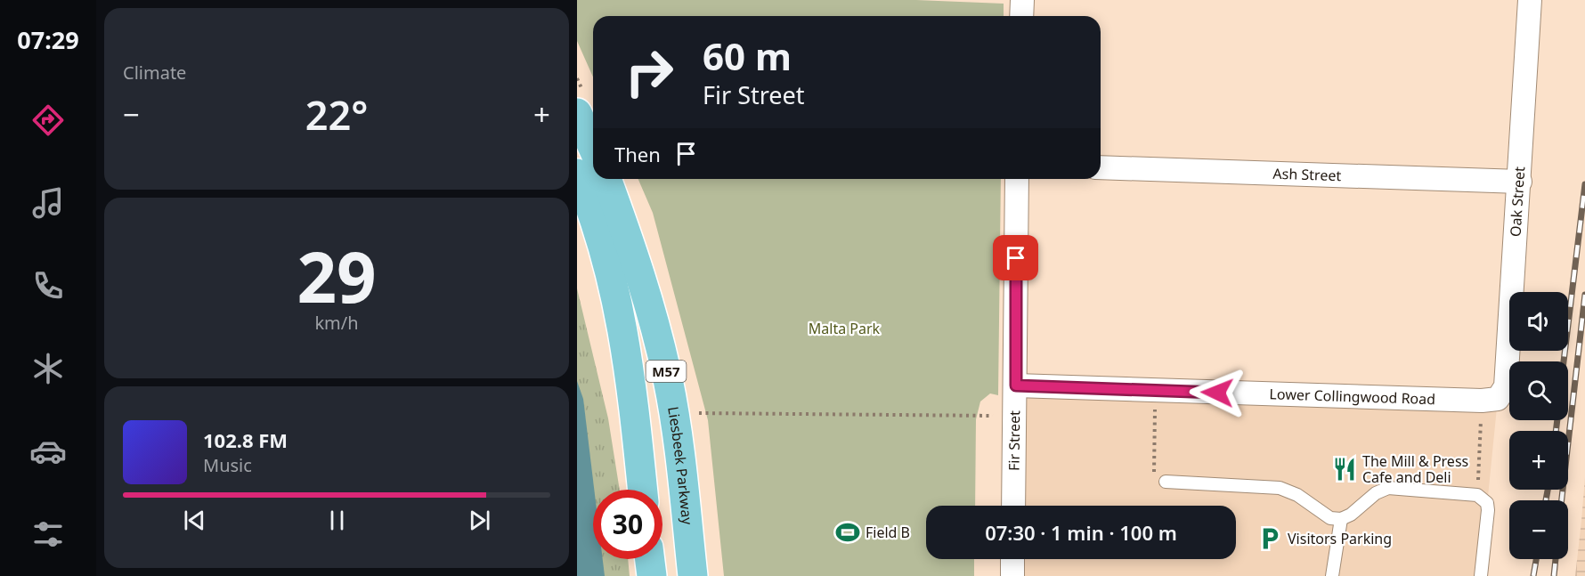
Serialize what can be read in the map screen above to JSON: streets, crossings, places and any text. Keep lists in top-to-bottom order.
{
  "streets": {
    "main road": ["M57", "Liesbeek Parkway"],
    "street": [
      "Ash Street",
      "Oak Street",
      "Lower Collingwood Road",
      "Fir Street"
    ]
  },
  "crossings": [
    ["Ash Street", "Oak Street"],
    ["Oak Street", "Lower Collingwood Road"],
    ["Lower Collingwood Road", "Fir Street"]
  ],
  "parks": ["Malta Park"],
  "places": {
    "restaurant": ["The Mill & Press Cafe and Deli"],
    "sports": ["Field B"],
    "parking": ["Visitors Parking"]
  },
  "page": {
    "tabs": "07:29",
    "tile": [
      "Climate",
      ["29", "km/h"]
    ],
    "turn": ["60 m", "Fir Street"],
    "heat": ["−", "22°", "+"],
    "then": "Then",
    "map_buttons": ["+", "−"],
    "song": ["102.8 FM", "Music"],
    "limit": "30",
    "trip": "07:30 · 1 min · 100 m"
  }
}
